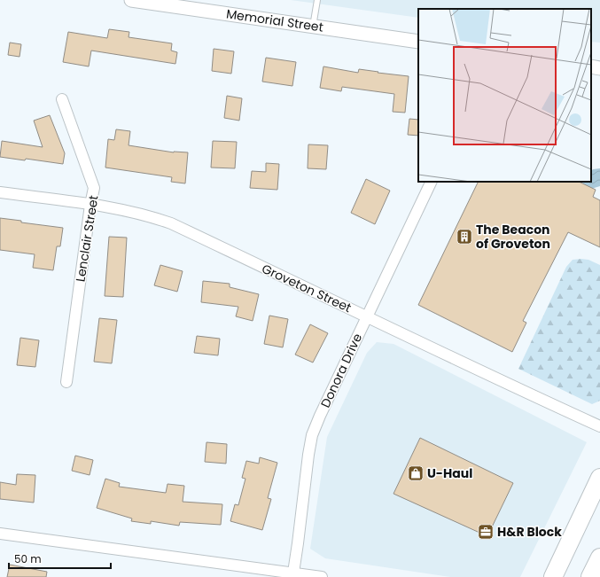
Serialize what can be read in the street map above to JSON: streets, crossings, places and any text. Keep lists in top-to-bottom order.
{
  "streets": {
    "street": [
      "Memorial Street",
      "Lenclair Street",
      "Groveton Street",
      "Donora Drive"
    ]
  },
  "crossings": [
    ["Lenclair Street", "Groveton Street"],
    ["Groveton Street", "Donora Drive"]
  ],
  "places": {
    "building": ["The Beacon of Groveton"],
    "shop": ["U-Haul"],
    "office": ["H&R Block"]
  },
  "scale_bar": "50 m"
}
